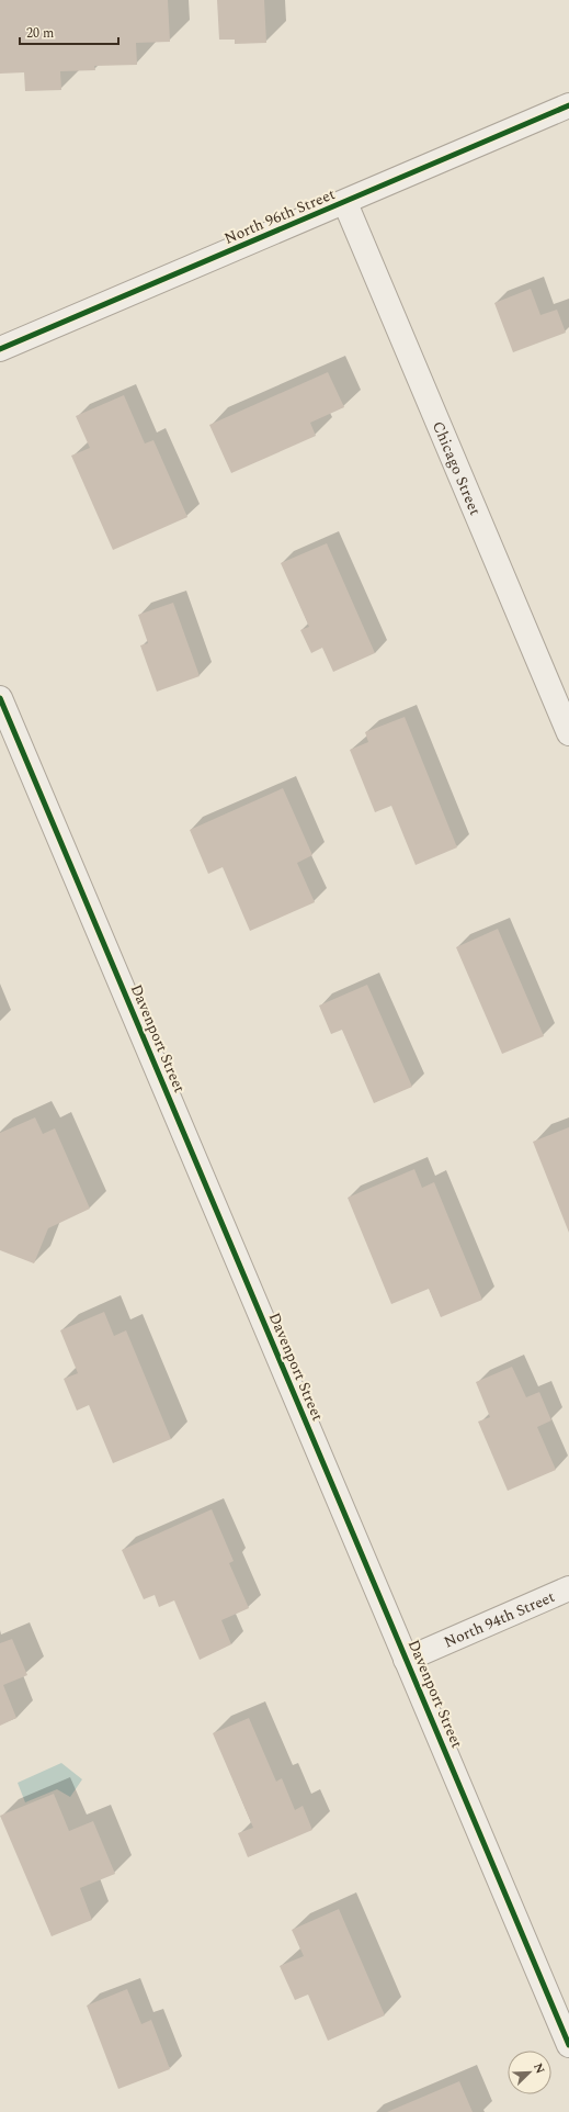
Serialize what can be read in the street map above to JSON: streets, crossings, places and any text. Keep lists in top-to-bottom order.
{
  "streets": {
    "street": [
      "North 96th Street",
      "Chicago Street",
      "Davenport Street",
      "North 94th Street"
    ]
  },
  "crossings": [
    ["North 96th Street", "Chicago Street"],
    ["Davenport Street", "North 94th Street"]
  ],
  "scale_bar": "20 m",
  "north": "top right"
}
